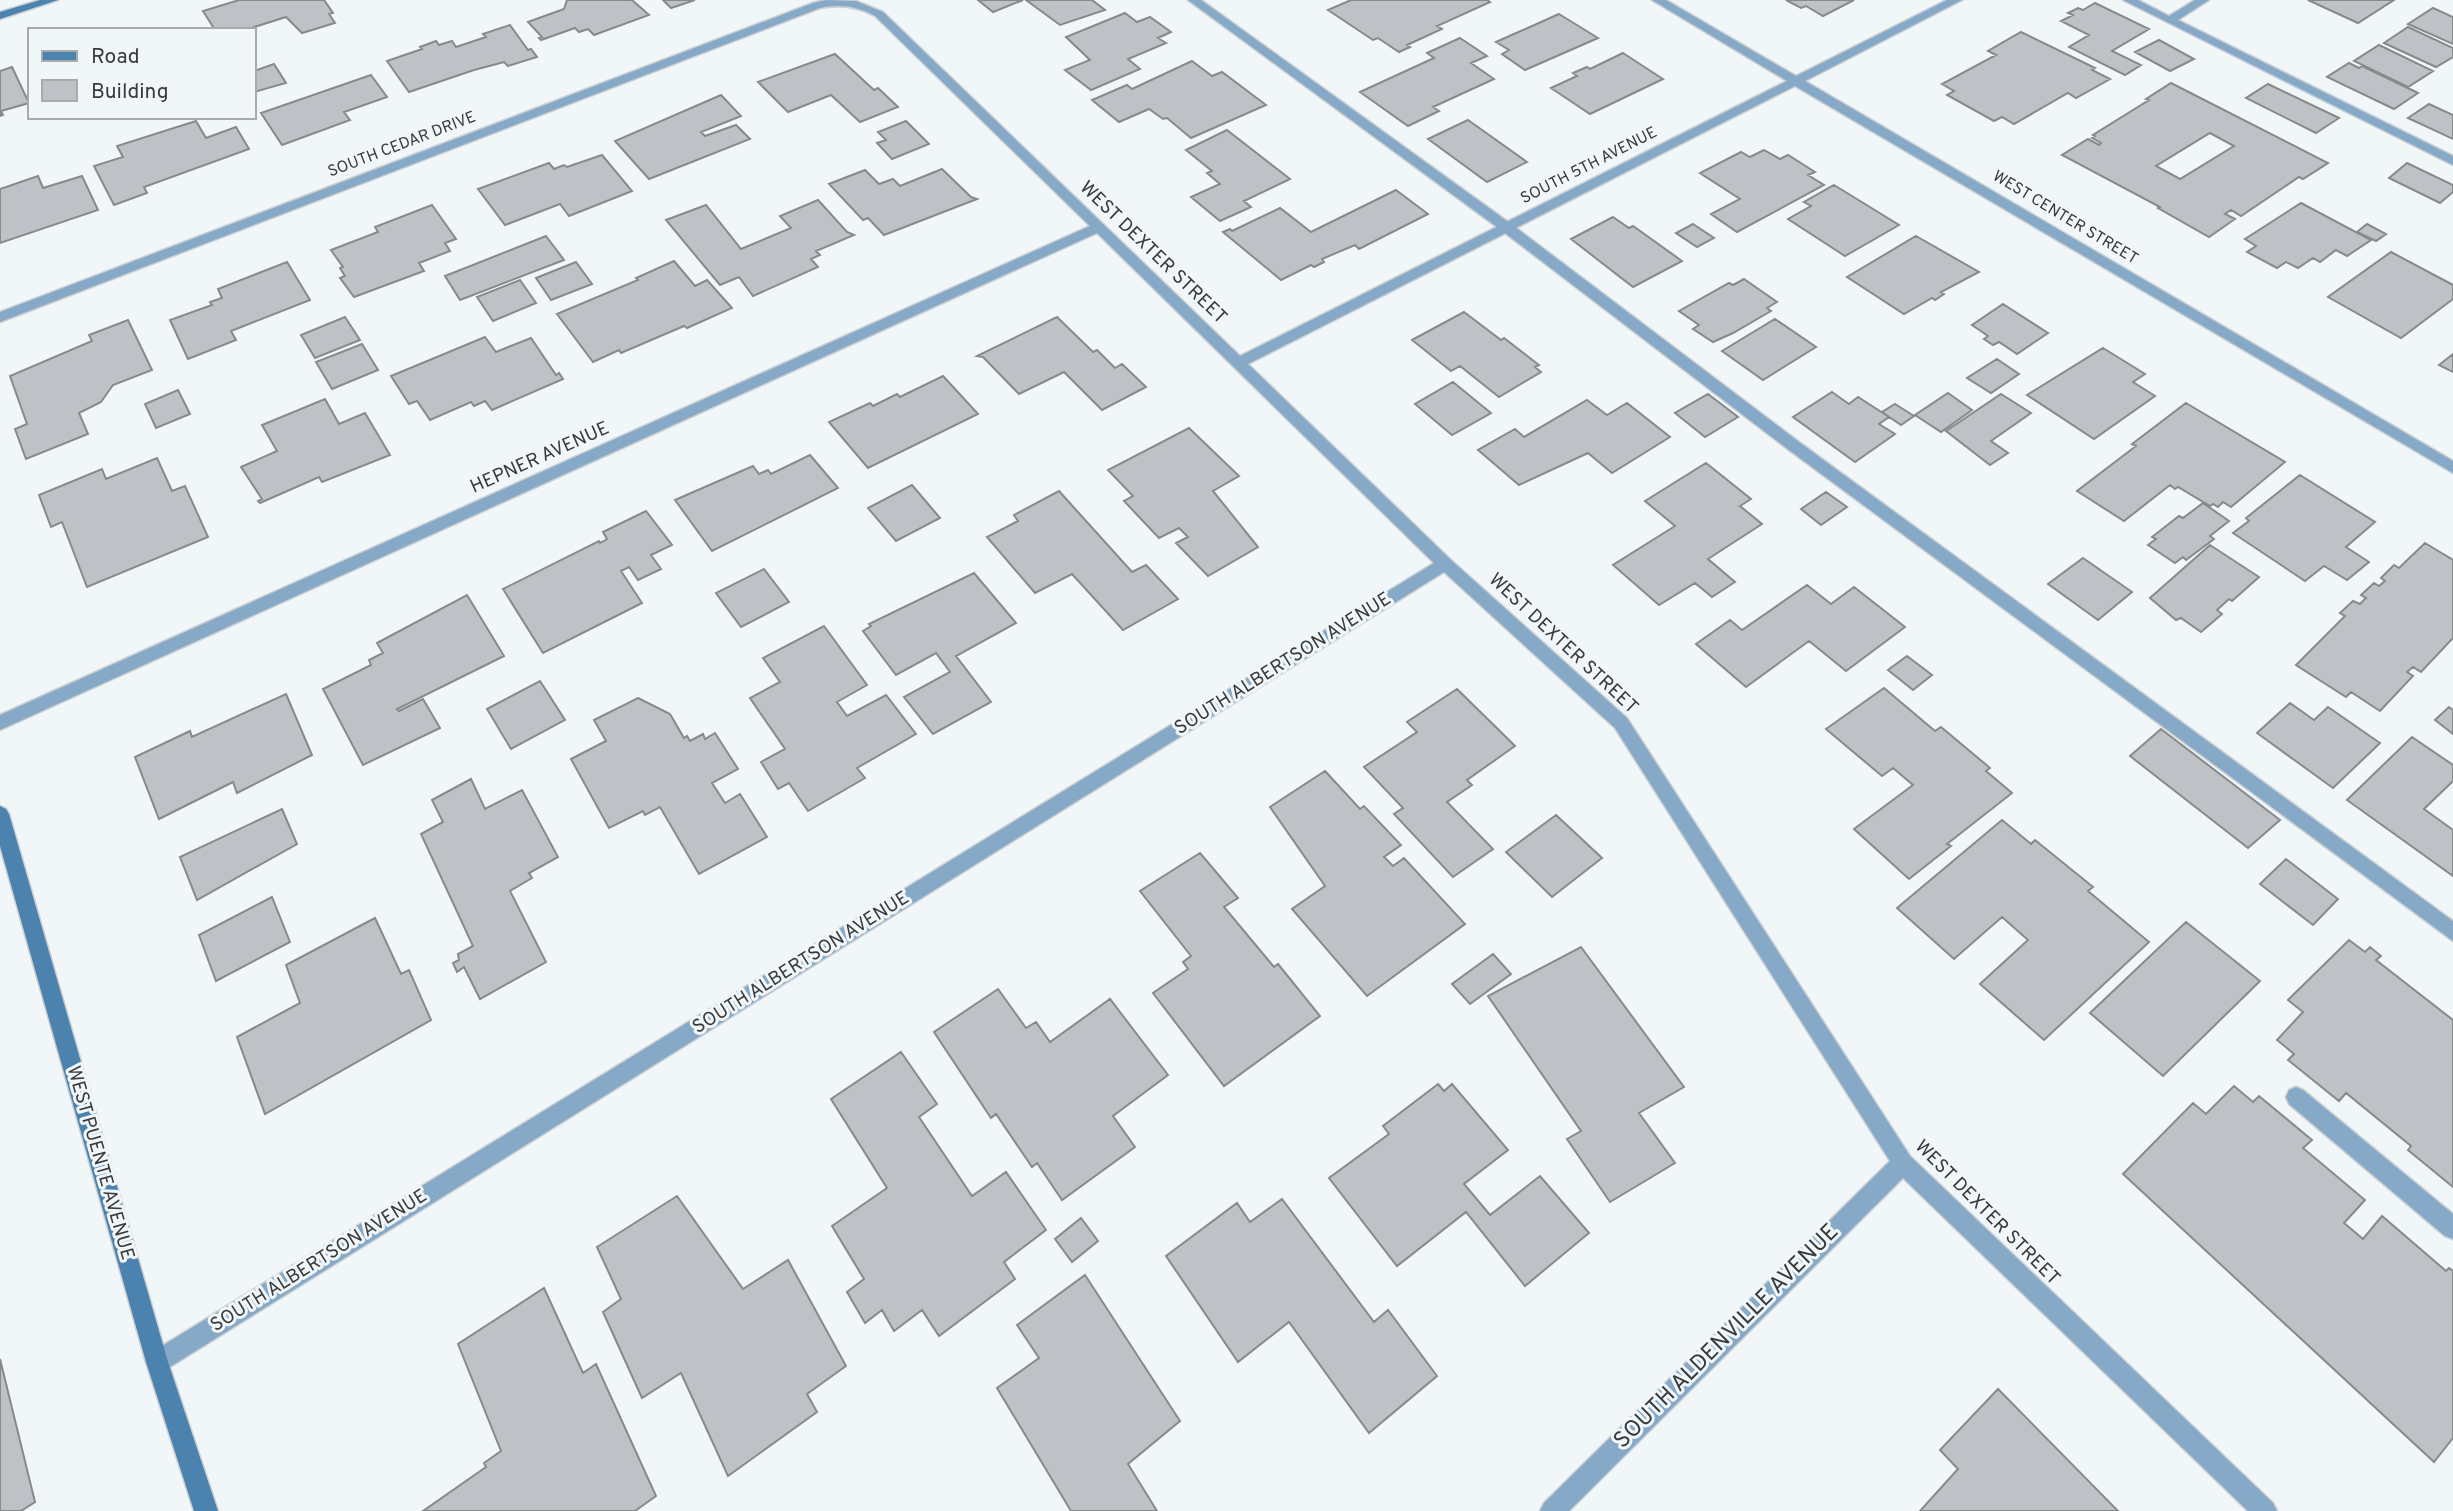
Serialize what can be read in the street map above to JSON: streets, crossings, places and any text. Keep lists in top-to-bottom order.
{
  "streets": {
    "street": [
      "SOUTH CEDAR DRIVE",
      "SOUTH 5TH AVENUE",
      "WEST CENTER STREET",
      "WEST DEXTER STREET",
      "HEPNER AVENUE",
      "SOUTH ALBERTSON AVENUE",
      "WEST PUENTE AVENUE",
      "SOUTH ALDENVILLE AVENUE"
    ]
  },
  "crossings": [
    ["SOUTH CEDAR DRIVE", "WEST DEXTER STREET"],
    ["SOUTH 5TH AVENUE", "WEST CENTER STREET"],
    ["SOUTH 5TH AVENUE", "WEST DEXTER STREET"],
    ["WEST DEXTER STREET", "HEPNER AVENUE"],
    ["WEST DEXTER STREET", "SOUTH ALBERTSON AVENUE"],
    ["WEST DEXTER STREET", "SOUTH ALDENVILLE AVENUE"],
    ["SOUTH ALBERTSON AVENUE", "WEST PUENTE AVENUE"]
  ],
  "legend": ["Road", "Building"]
}
